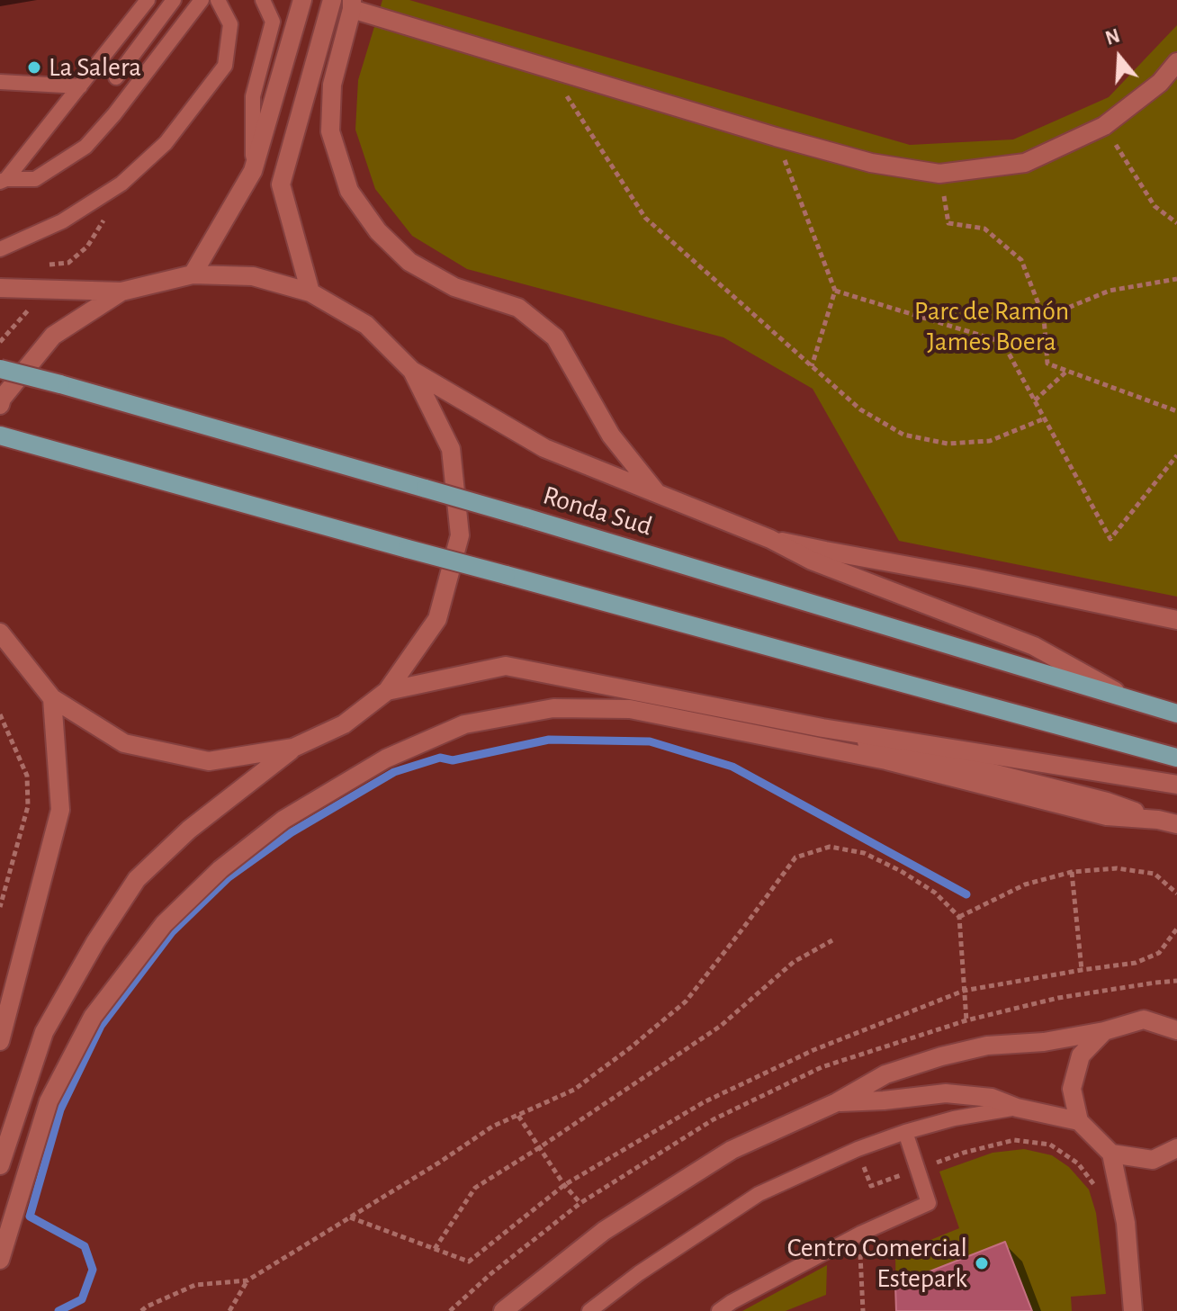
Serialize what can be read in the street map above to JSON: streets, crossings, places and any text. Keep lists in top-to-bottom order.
{
  "streets": {
    "main road": ["Ronda Sud"]
  },
  "parks": ["Parc de Ramón James Boera"],
  "places": ["La Salera", "Centro Comercial Estepark"],
  "north": "top"
}
